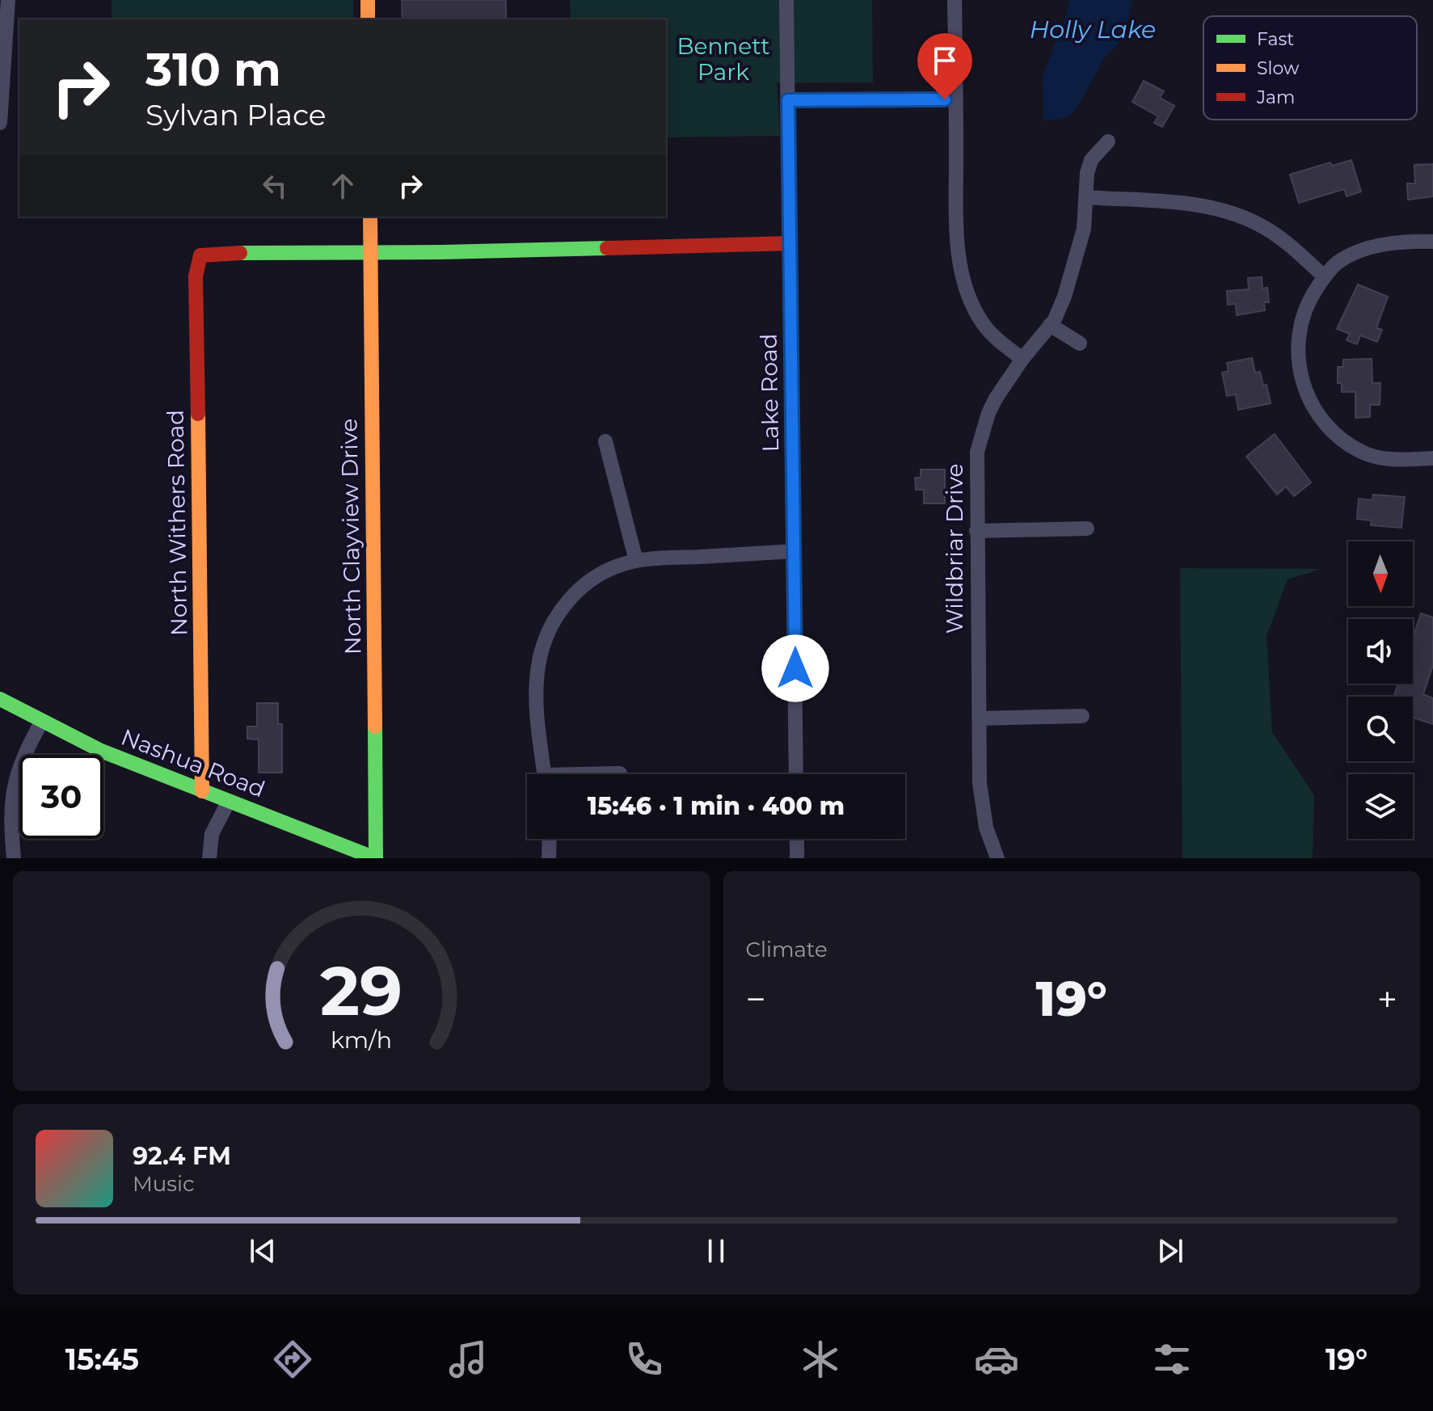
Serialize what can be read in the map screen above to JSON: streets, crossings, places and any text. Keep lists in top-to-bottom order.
{
  "streets": {
    "street": [
      "Lake Road",
      "North Withers Road",
      "North Clayview Drive",
      "Wildbriar Drive",
      "Nashua Road"
    ]
  },
  "crossings": [
    ["North Withers Road", "North Clayview Drive"],
    ["North Withers Road", "Nashua Road"],
    ["North Clayview Drive", "Nashua Road"]
  ],
  "water": ["Holly Lake"],
  "parks": ["Bennett Park"],
  "legend": ["Fast", "Slow", "Jam"],
  "north": "bottom",
  "page": {
    "turn": ["310 m", "Sylvan Place"],
    "limit": "30",
    "trip": "15:46 · 1 min · 400 m",
    "tile": "Climate",
    "heat": ["−", "19°", "+"],
    "song": ["92.4 FM", "Music"],
    "tabs": ["15:45", "19°"],
    "gauge": ["29", "km/h"]
  }
}
